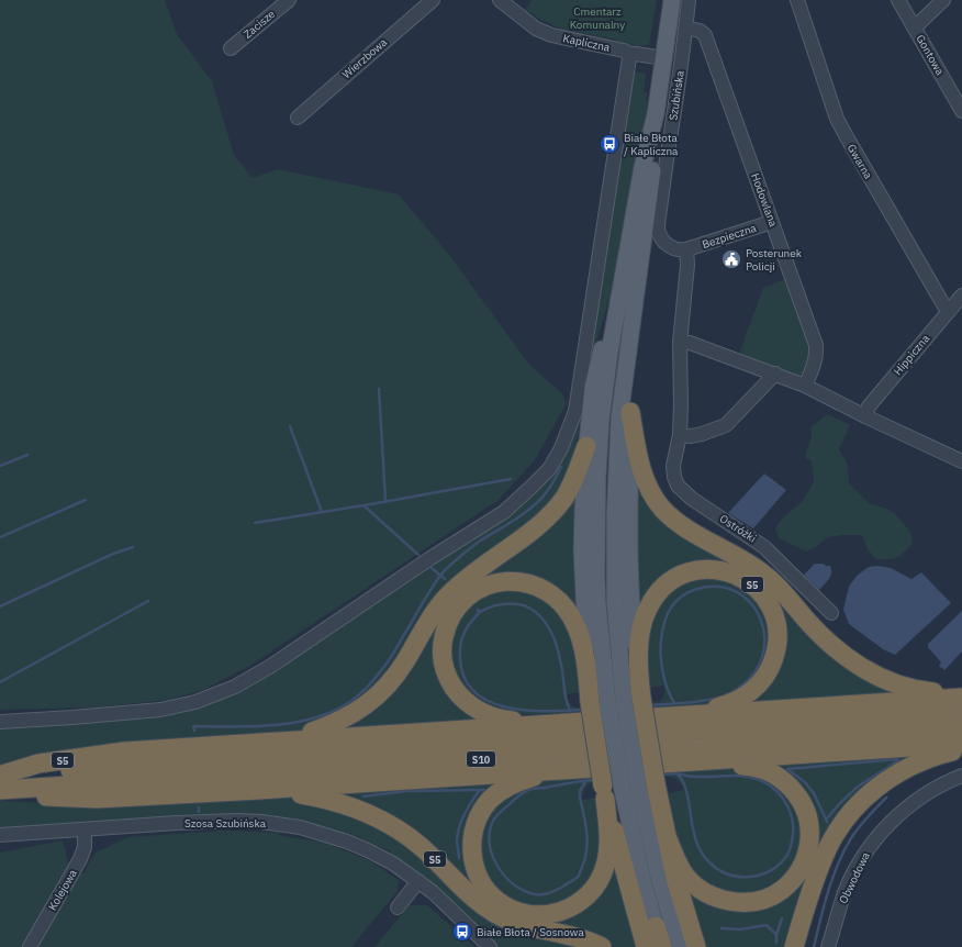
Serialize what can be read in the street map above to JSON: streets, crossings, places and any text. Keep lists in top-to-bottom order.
{
  "streets": {
    "highway": ["S5", "S10"],
    "main road": ["Szubińska"],
    "street": [
      "Zacisze",
      "Kapliczna",
      "Gontowa",
      "Wierzbowa",
      "Gwarna",
      "Hodowlana",
      "Bezpieczna",
      "Hippiczna",
      "Ostróżki",
      "Szosa Szubińska",
      "Obwodowa",
      "Kolejowa"
    ]
  },
  "crossings": [
    ["Kapliczna", "Szubińska"],
    ["Szubińska", "Hodowlana"],
    ["Szubińska", "Bezpieczna"],
    ["Szubińska", "Ostróżki"],
    ["Gwarna", "Hippiczna"],
    ["Hodowlana", "Bezpieczna"],
    ["Bezpieczna", "Ostróżki"],
    ["S5", "S10"],
    ["Szosa Szubińska", "Kolejowa"]
  ],
  "parks": ["Cmentarz Komunalny"],
  "places": {
    "bus stop": ["Białe Błota / Kapliczna", "Białe Błota / Sosnowa"],
    "public building": ["Posterunek Policji"]
  }
}
